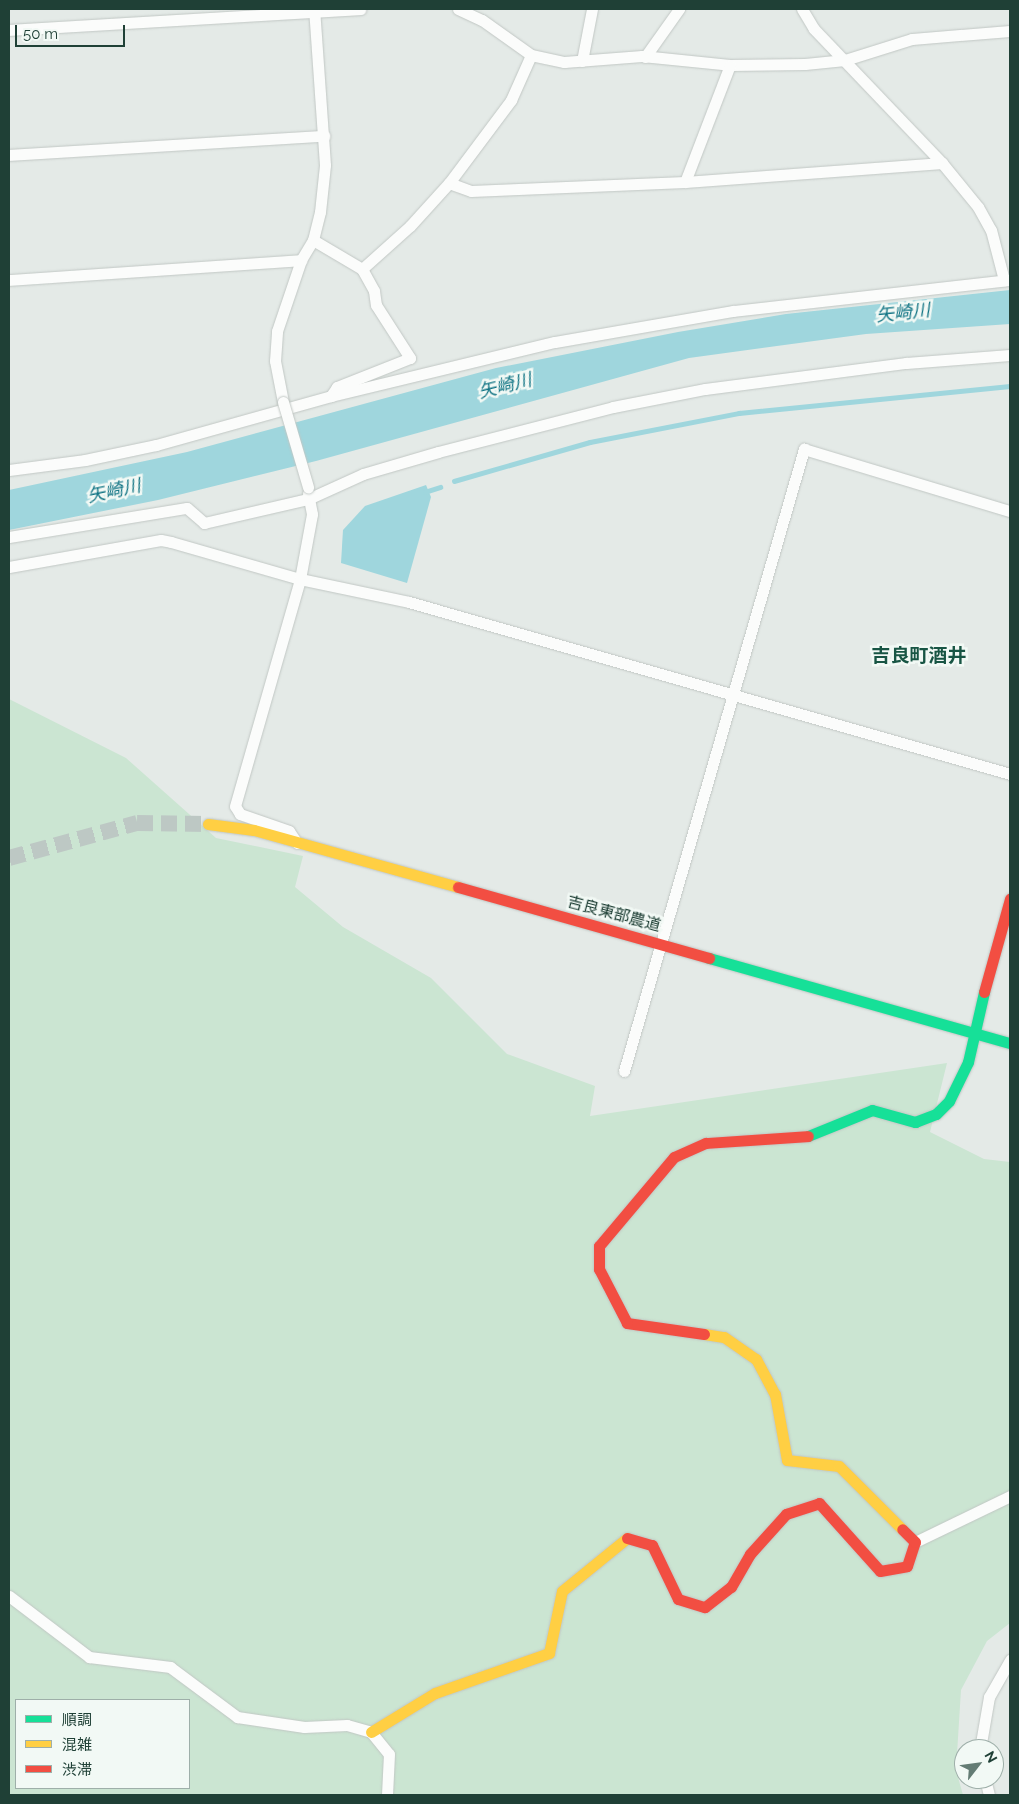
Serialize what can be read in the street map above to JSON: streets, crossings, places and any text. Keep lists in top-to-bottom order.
{
  "streets": {
    "street": ["吉良東部農道"]
  },
  "districts": ["吉良町酒井"],
  "water": ["矢崎川"],
  "legend": ["順調", "混雑", "渋滞"],
  "scale_bar": "50 m",
  "north": "top right"
}
